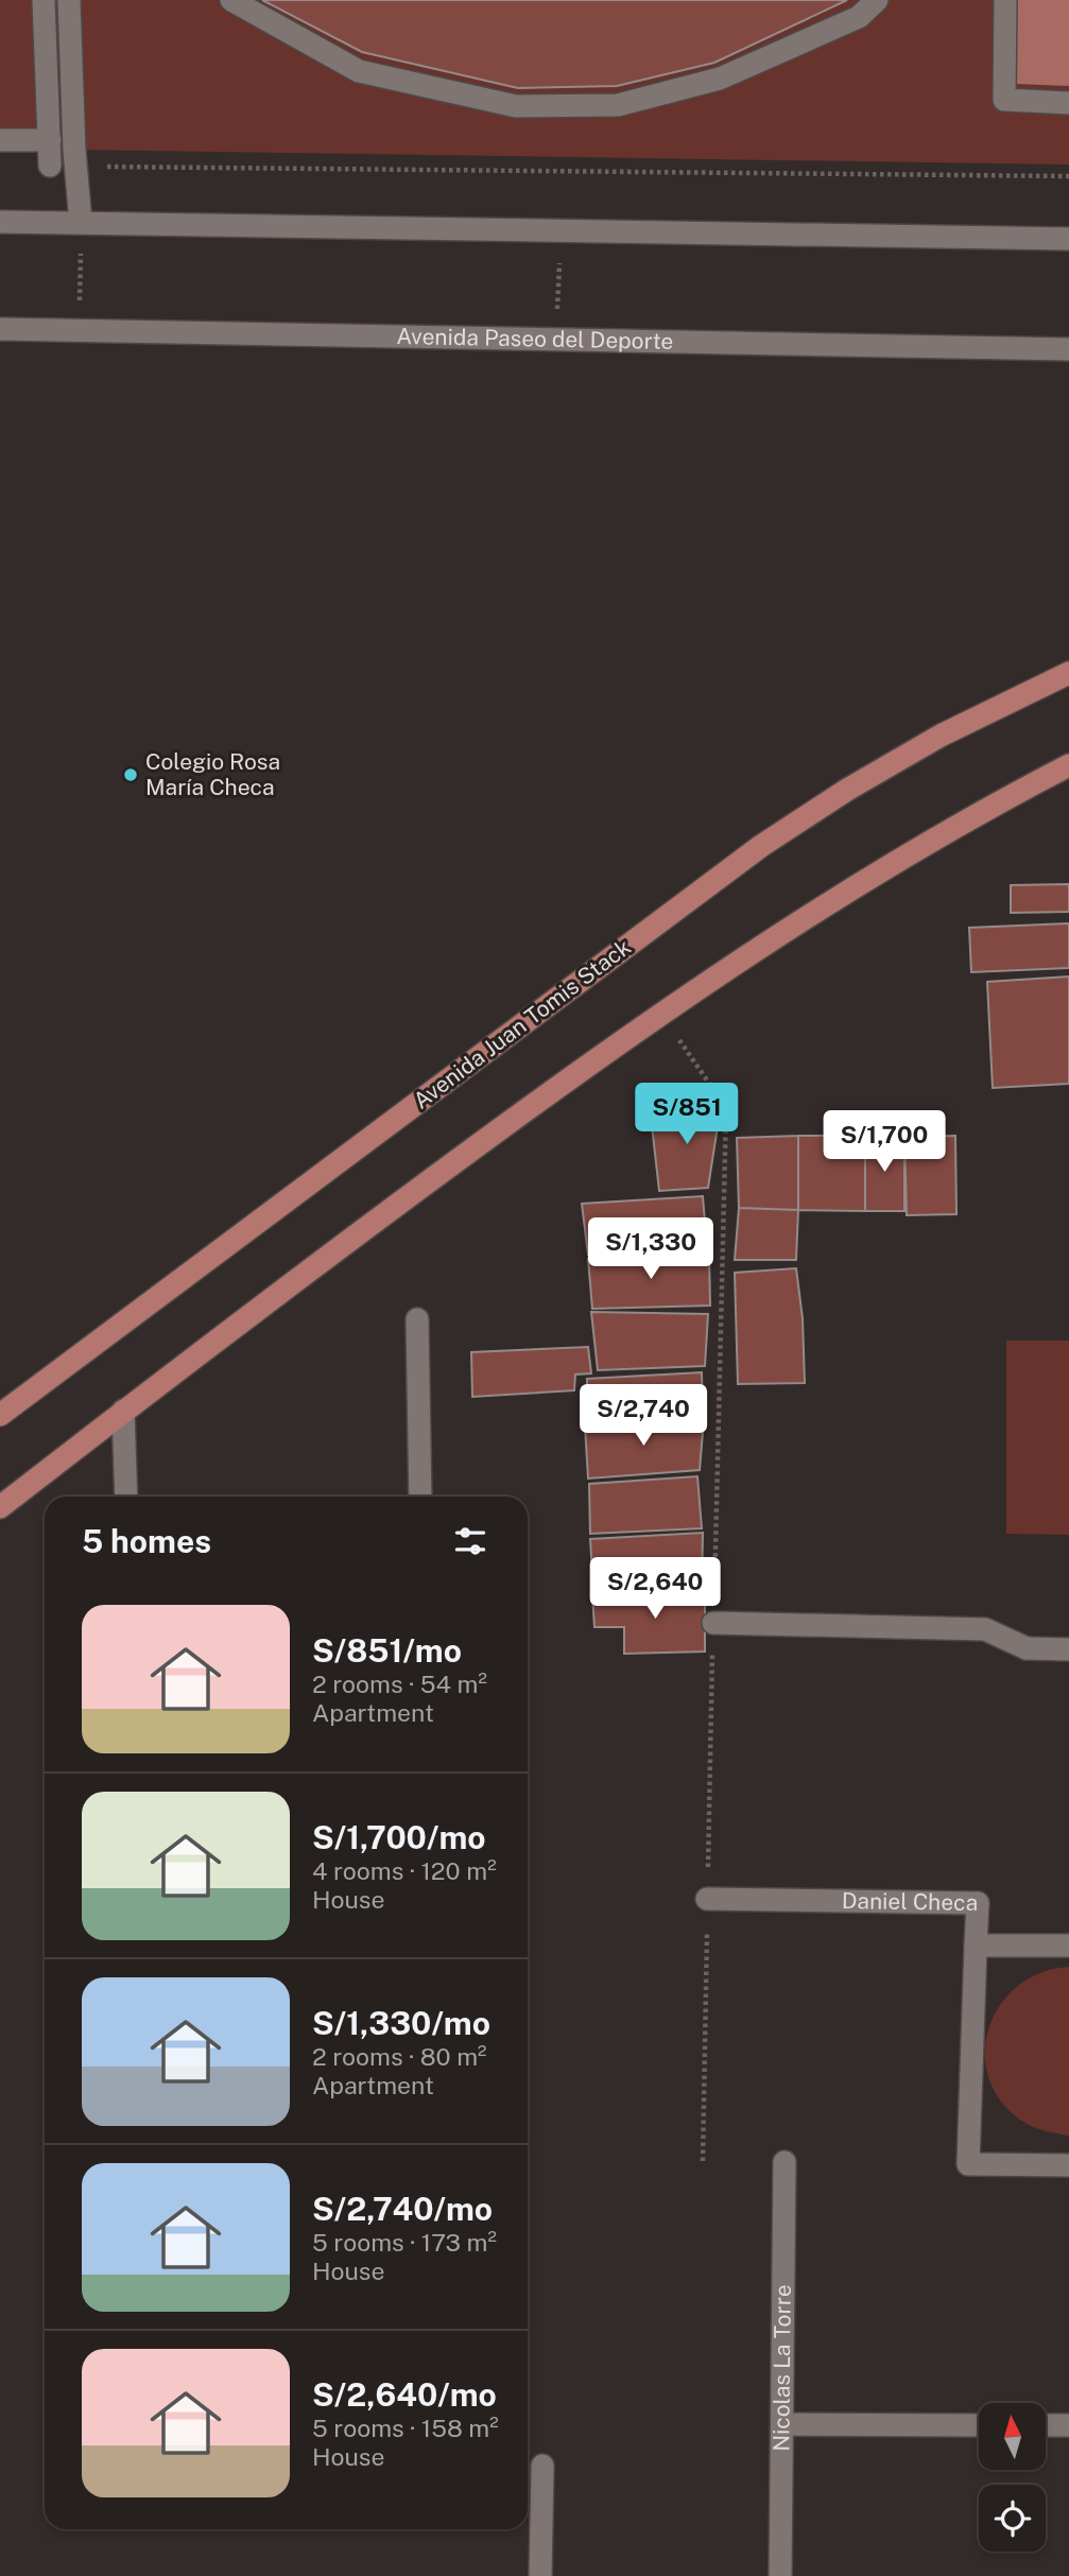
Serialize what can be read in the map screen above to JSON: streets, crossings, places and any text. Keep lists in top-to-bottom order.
{
  "streets": {
    "main road": ["Avenida Juan Tomis Stack"],
    "street": ["Avenida Paseo del Deporte", "Daniel Checa", "Nicolas La Torre"]
  },
  "places": ["Colegio Rosa María Checa"],
  "north": "top",
  "page": {
    "price": [
      "S/851",
      "S/1,700",
      "S/1,330",
      "S/2,740",
      "S/2,640"
    ],
    "heading": "5 homes",
    "list": [
      {
        "name": "S/851/mo",
        "note": "2 rooms · 54 m² · Apartment"
      },
      {
        "name": "S/1,700/mo",
        "note": "4 rooms · 120 m² · House"
      },
      {
        "name": "S/1,330/mo",
        "note": "2 rooms · 80 m² · Apartment"
      },
      {
        "name": "S/2,740/mo",
        "note": "5 rooms · 173 m² · House"
      },
      {
        "name": "S/2,640/mo",
        "note": "5 rooms · 158 m² · House"
      }
    ]
  }
}
